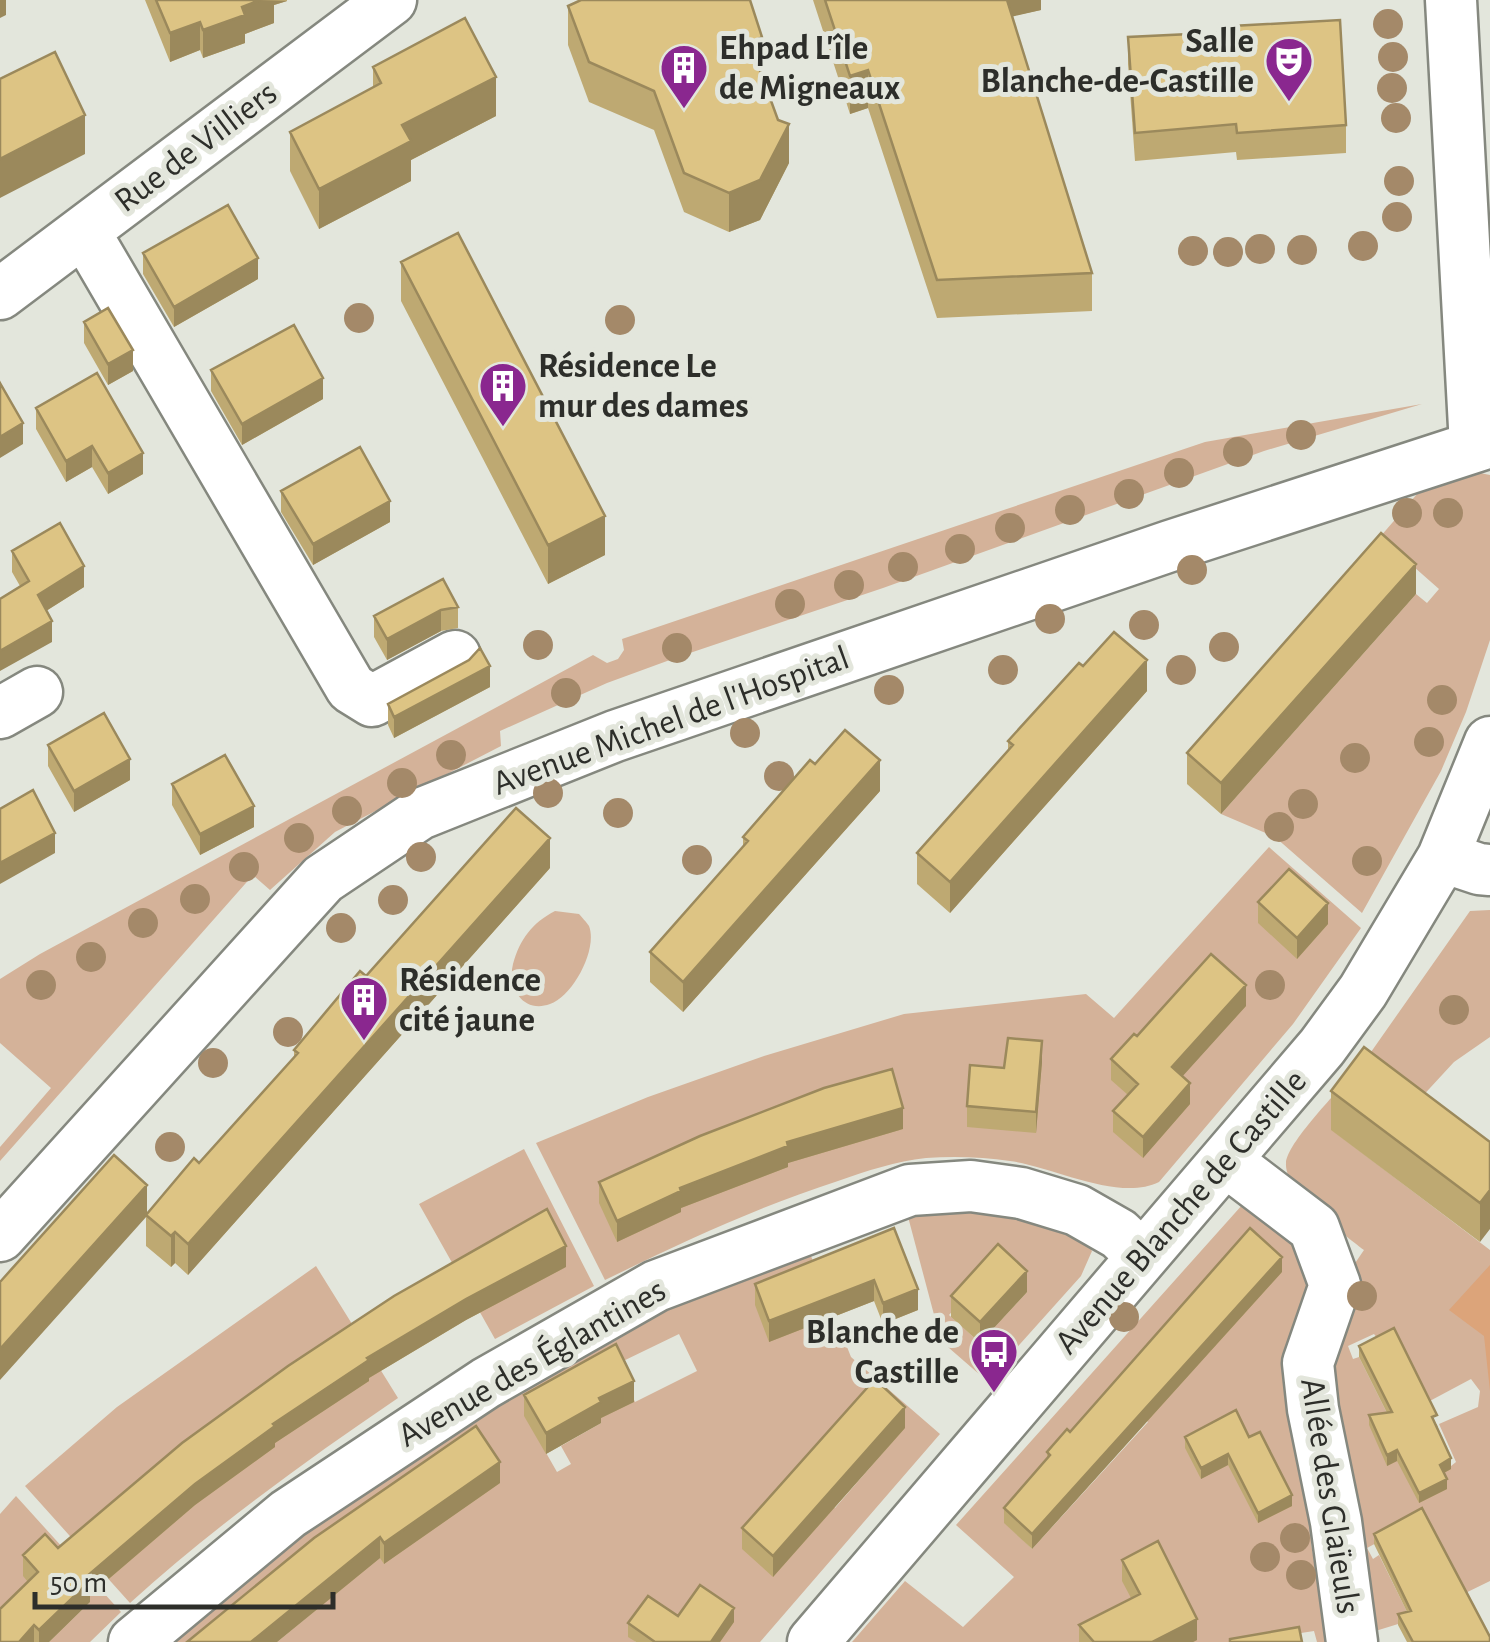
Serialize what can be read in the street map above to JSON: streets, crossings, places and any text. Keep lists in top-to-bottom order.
{
  "streets": {
    "street": [
      "Rue de Villiers",
      "Avenue Michel de l'Hospital",
      "Avenue Blanche de Castille",
      "Avenue des Églantines",
      "Allée des Glaïeuls"
    ]
  },
  "crossings": [
    ["Avenue Blanche de Castille", "Avenue des Églantines"],
    ["Avenue Blanche de Castille", "Allée des Glaïeuls"]
  ],
  "places": {
    "theatre": ["Salle Blanche-de-Castille"],
    "building": ["Ehpad L'île de Migneaux", "Résidence Le mur des dames", "Résidence cité jaune"],
    "bus stop": ["Blanche de Castille"]
  },
  "scale_bar": "50 m"
}
